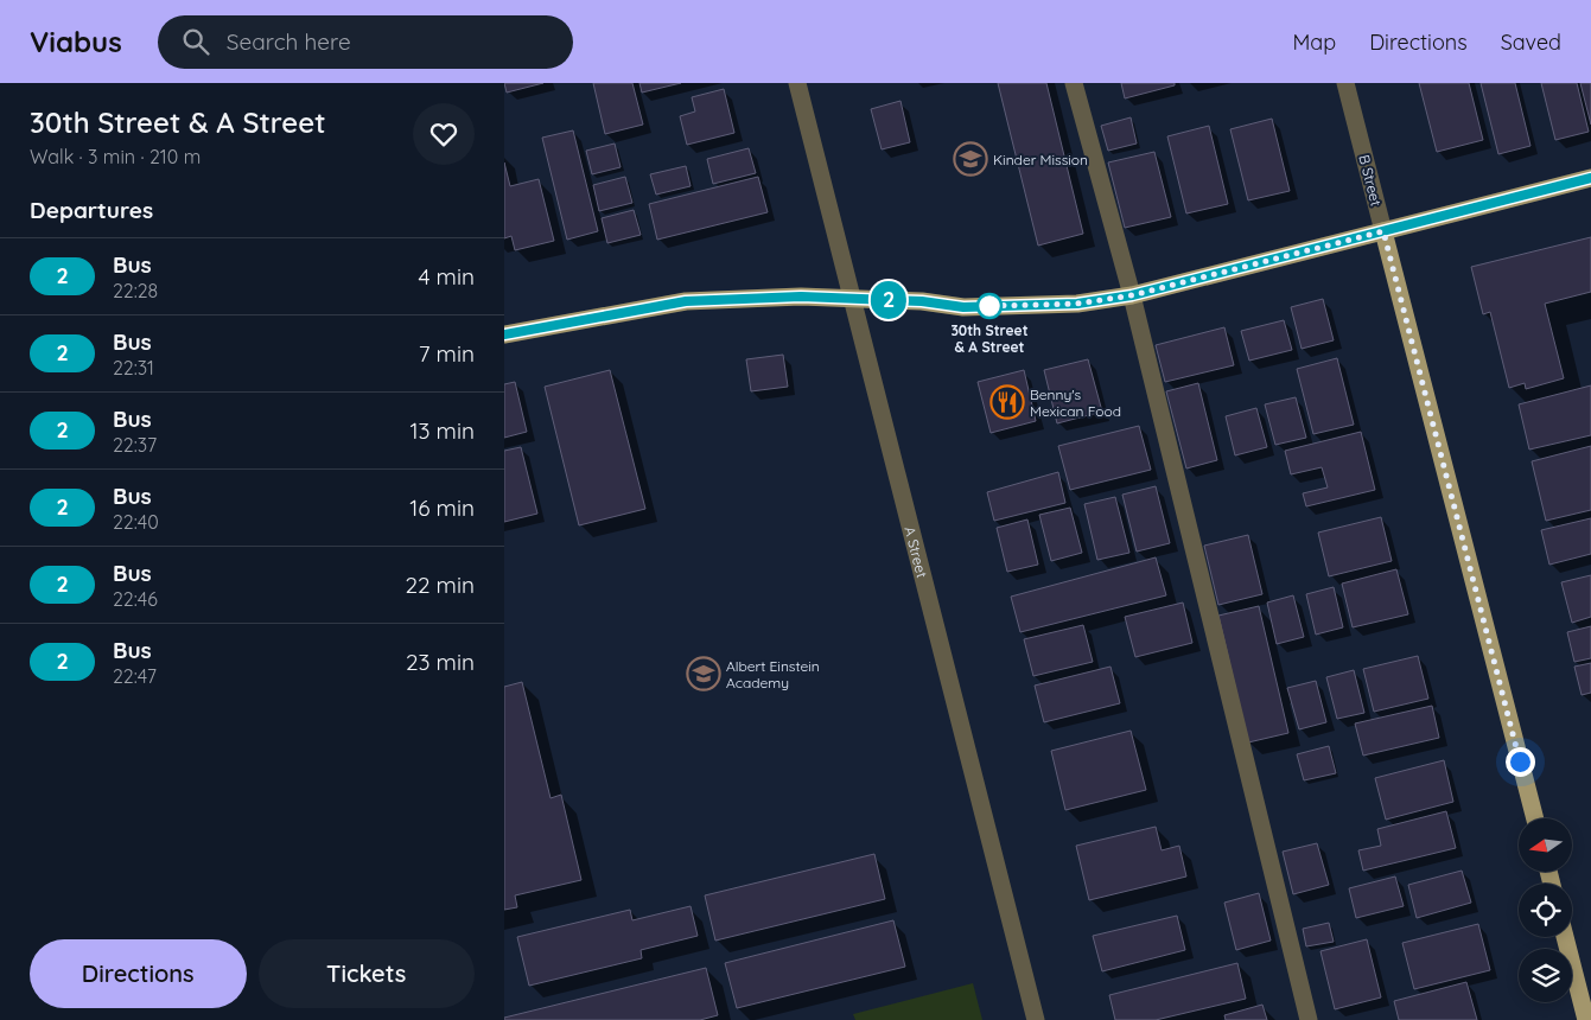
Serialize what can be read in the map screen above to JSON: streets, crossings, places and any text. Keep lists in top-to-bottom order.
{
  "streets": {
    "main road": ["B Street"],
    "street": ["A Street"]
  },
  "places": {
    "school or university": ["Kinder Mission", "Albert Einstein Academy"],
    "other": ["30th Street & A Street"],
    "restaurant": ["Benny's Mexican Food"]
  },
  "lines": ["bus line 2"],
  "north": "left",
  "page": {
    "header": "Viabus",
    "search": "Search here",
    "nav": ["Map", "Directions", "Saved"],
    "heading": [
      ["30th Street & A Street", "Walk · 3 min · 210 m"],
      "Departures"
    ],
    "on_map": "2",
    "list": [
      {
        "mark": "2",
        "name": "Bus",
        "note": "22:28",
        "value": "4 min"
      },
      {
        "mark": "2",
        "name": "Bus",
        "note": "22:31",
        "value": "7 min"
      },
      {
        "mark": "2",
        "name": "Bus",
        "note": "22:37",
        "value": "13 min"
      },
      {
        "mark": "2",
        "name": "Bus",
        "note": "22:40",
        "value": "16 min"
      },
      {
        "mark": "2",
        "name": "Bus",
        "note": "22:46",
        "value": "22 min"
      },
      {
        "mark": "2",
        "name": "Bus",
        "note": "22:47",
        "value": "23 min"
      }
    ],
    "buttons": ["Directions", "Tickets"]
  }
}
